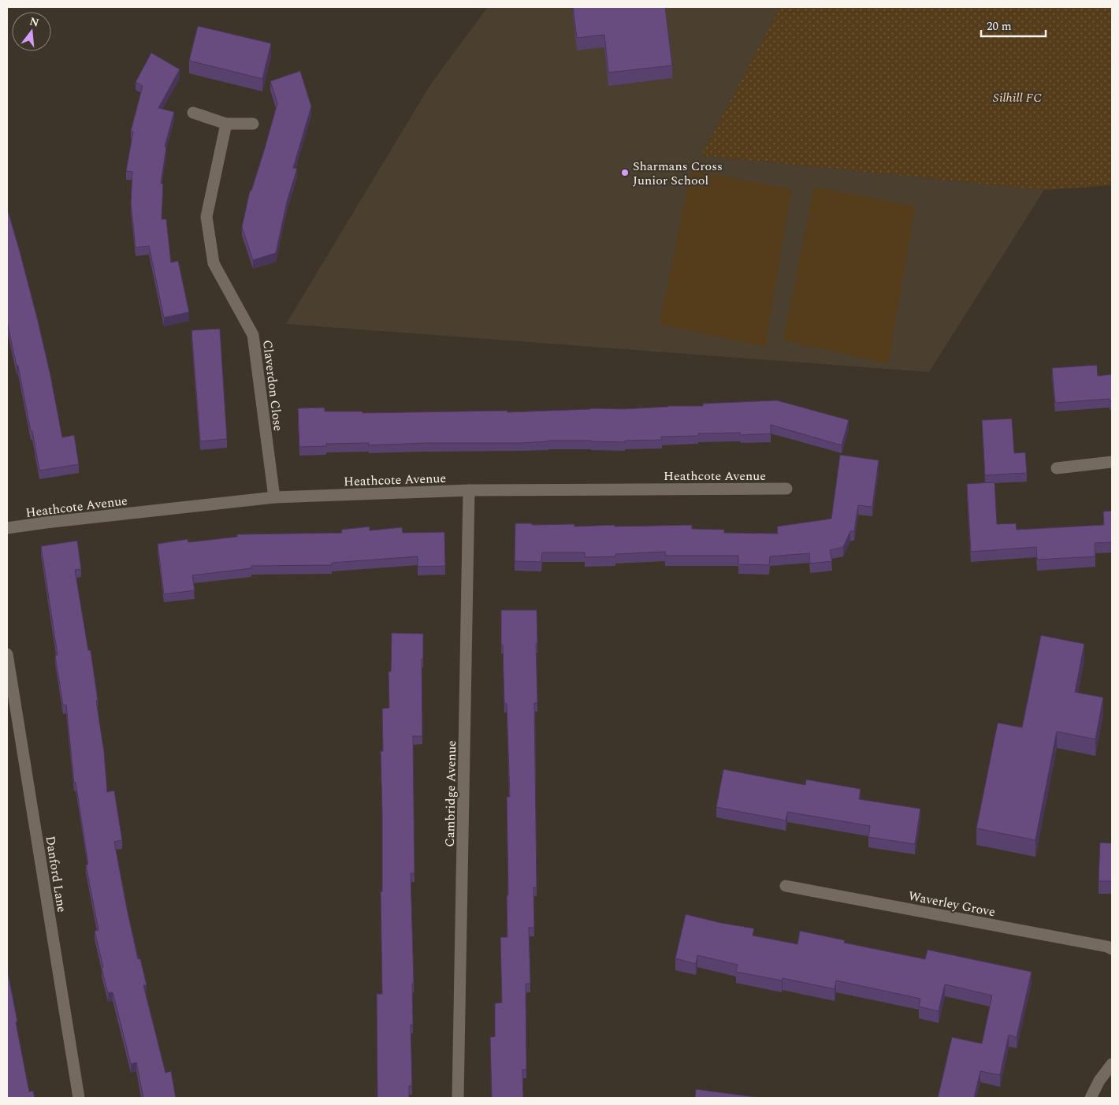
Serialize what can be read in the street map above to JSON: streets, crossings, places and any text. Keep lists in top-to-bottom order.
{
  "streets": {
    "street": [
      "Claverdon Close",
      "Heathcote Avenue",
      "Cambridge Avenue",
      "Danford Lane",
      "Waverley Grove"
    ]
  },
  "crossings": [
    ["Claverdon Close", "Heathcote Avenue"],
    ["Heathcote Avenue", "Cambridge Avenue"]
  ],
  "parks": ["Silhill FC"],
  "places": ["Sharmans Cross Junior School"],
  "scale_bar": "20 m",
  "north": "top"
}
